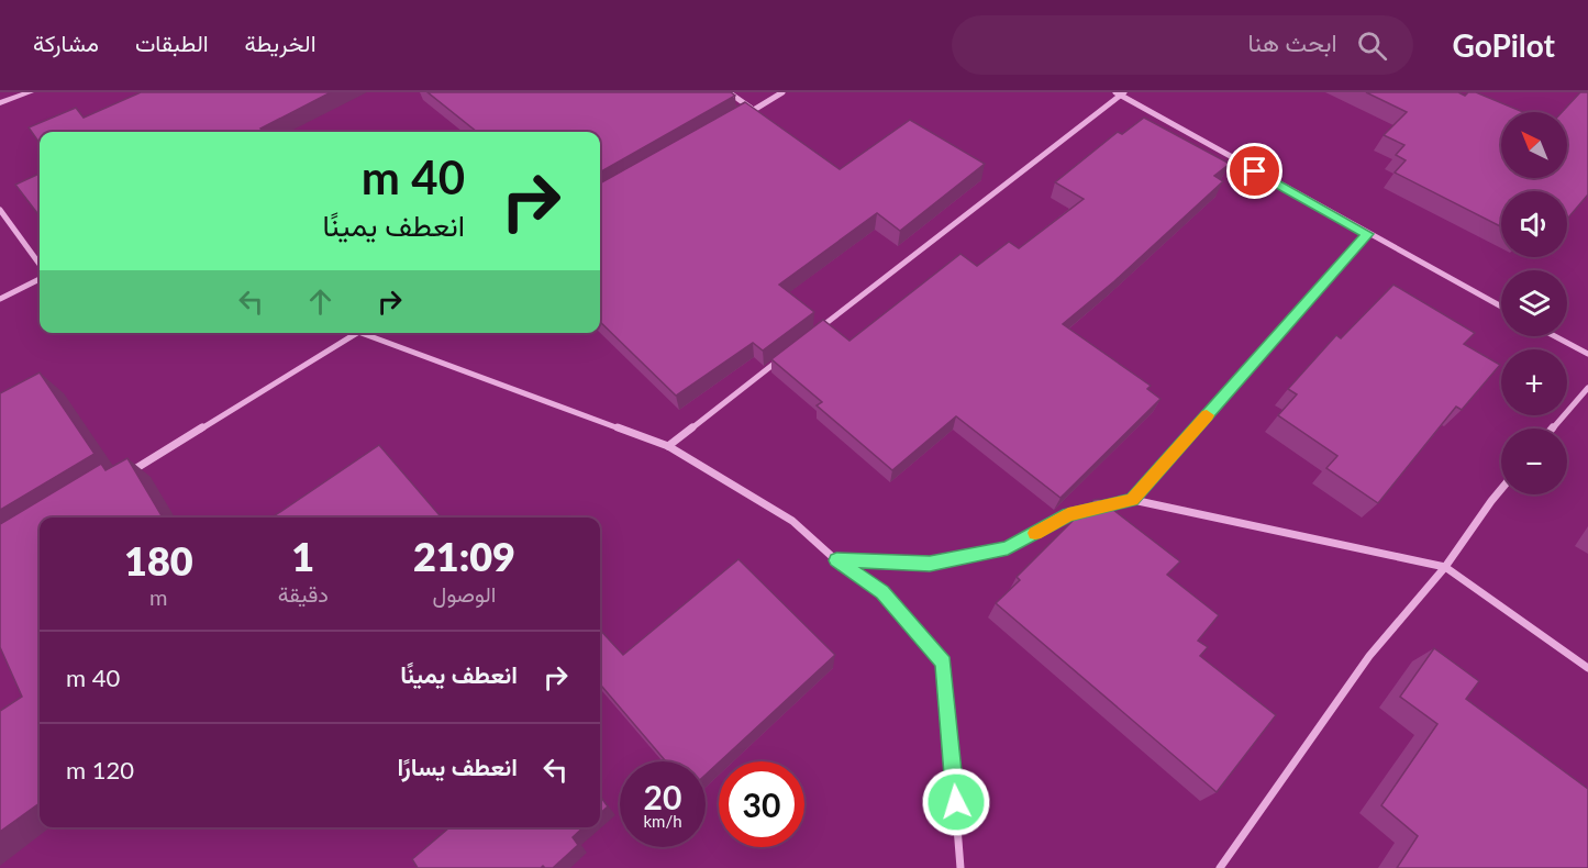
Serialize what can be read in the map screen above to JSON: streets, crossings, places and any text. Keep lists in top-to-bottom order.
{
  "north": "top left",
  "page": {
    "header": "GoPilot",
    "search": "ابحث هنا",
    "nav": ["الخريطة", "الطبقات", "مشاركة"],
    "map_buttons": ["+", "−"],
    "turn": ["40 m", "انعطف يمينًا"],
    "eta": [
      "21:09",
      "الوصول",
      "1",
      "دقيقة",
      "180",
      "m"
    ],
    "list": [
      {
        "name": "انعطف يمينًا",
        "value": "40 m"
      },
      {
        "name": "انعطف يسارًا",
        "value": "120 m"
      }
    ],
    "speed": "20 km/h",
    "limit": "30"
  }
}
